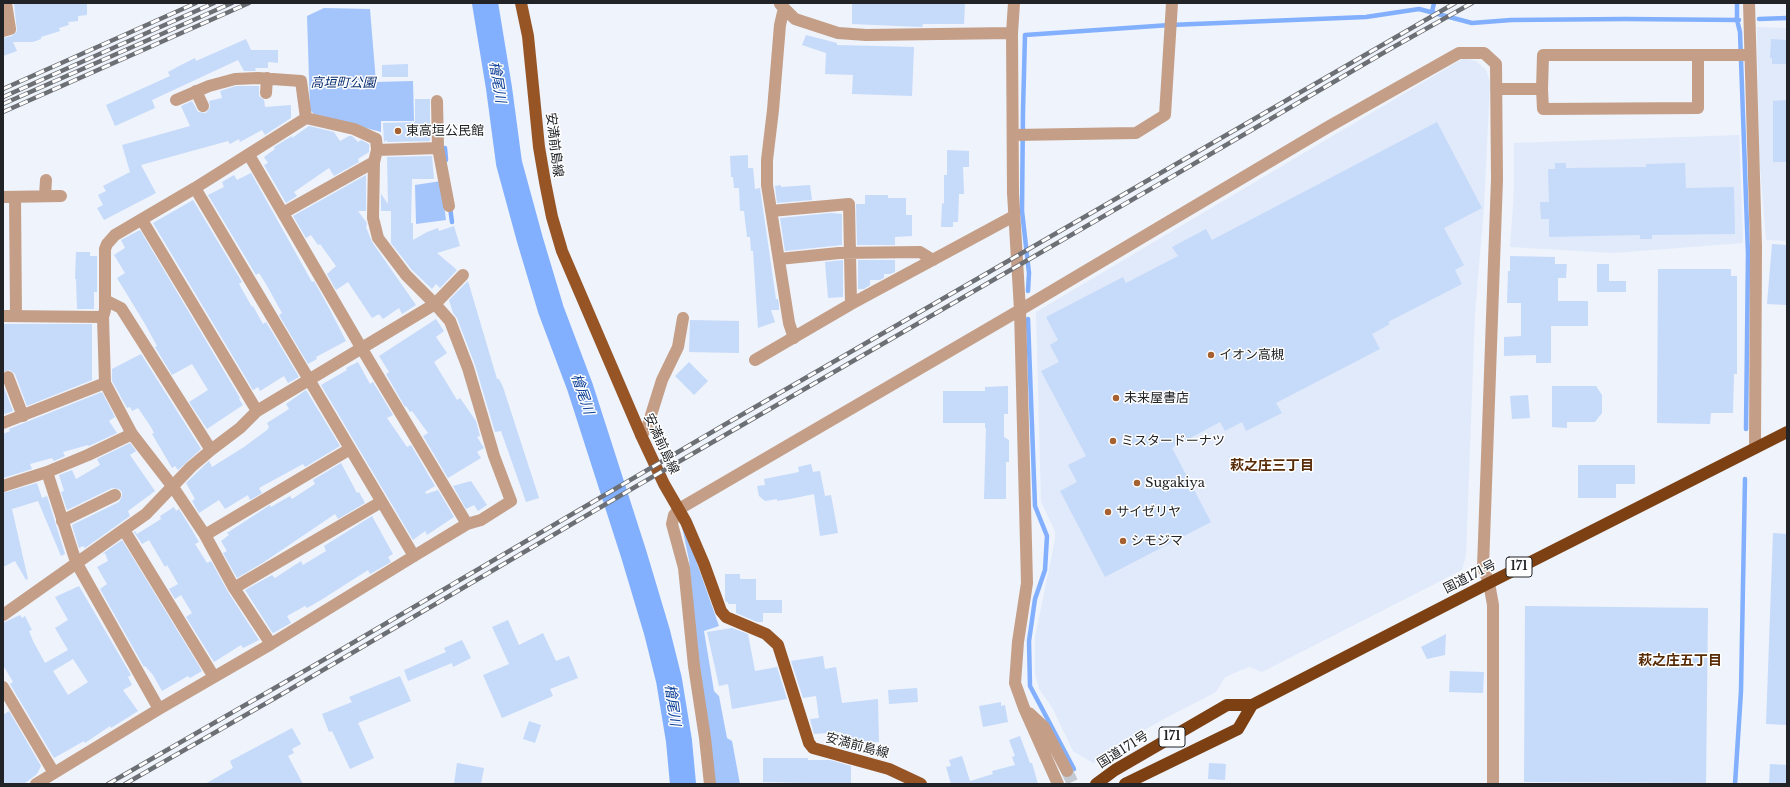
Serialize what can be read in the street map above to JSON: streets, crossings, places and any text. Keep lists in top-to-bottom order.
{
  "streets": {
    "highway": ["171", "国道171号"],
    "main road": ["安満前島線"]
  },
  "crossings": [
    ["171", "国道171号"]
  ],
  "districts": ["萩之庄三丁目", "萩之庄五丁目"],
  "water": ["檜尾川"],
  "parks": ["高垣町公園"],
  "places": [
    "東高垣公民館",
    "イオン高槻",
    "未来屋書店",
    "ミスタードーナツ",
    "Sugakiya",
    "サイゼリヤ",
    "シモジマ"
  ]
}
